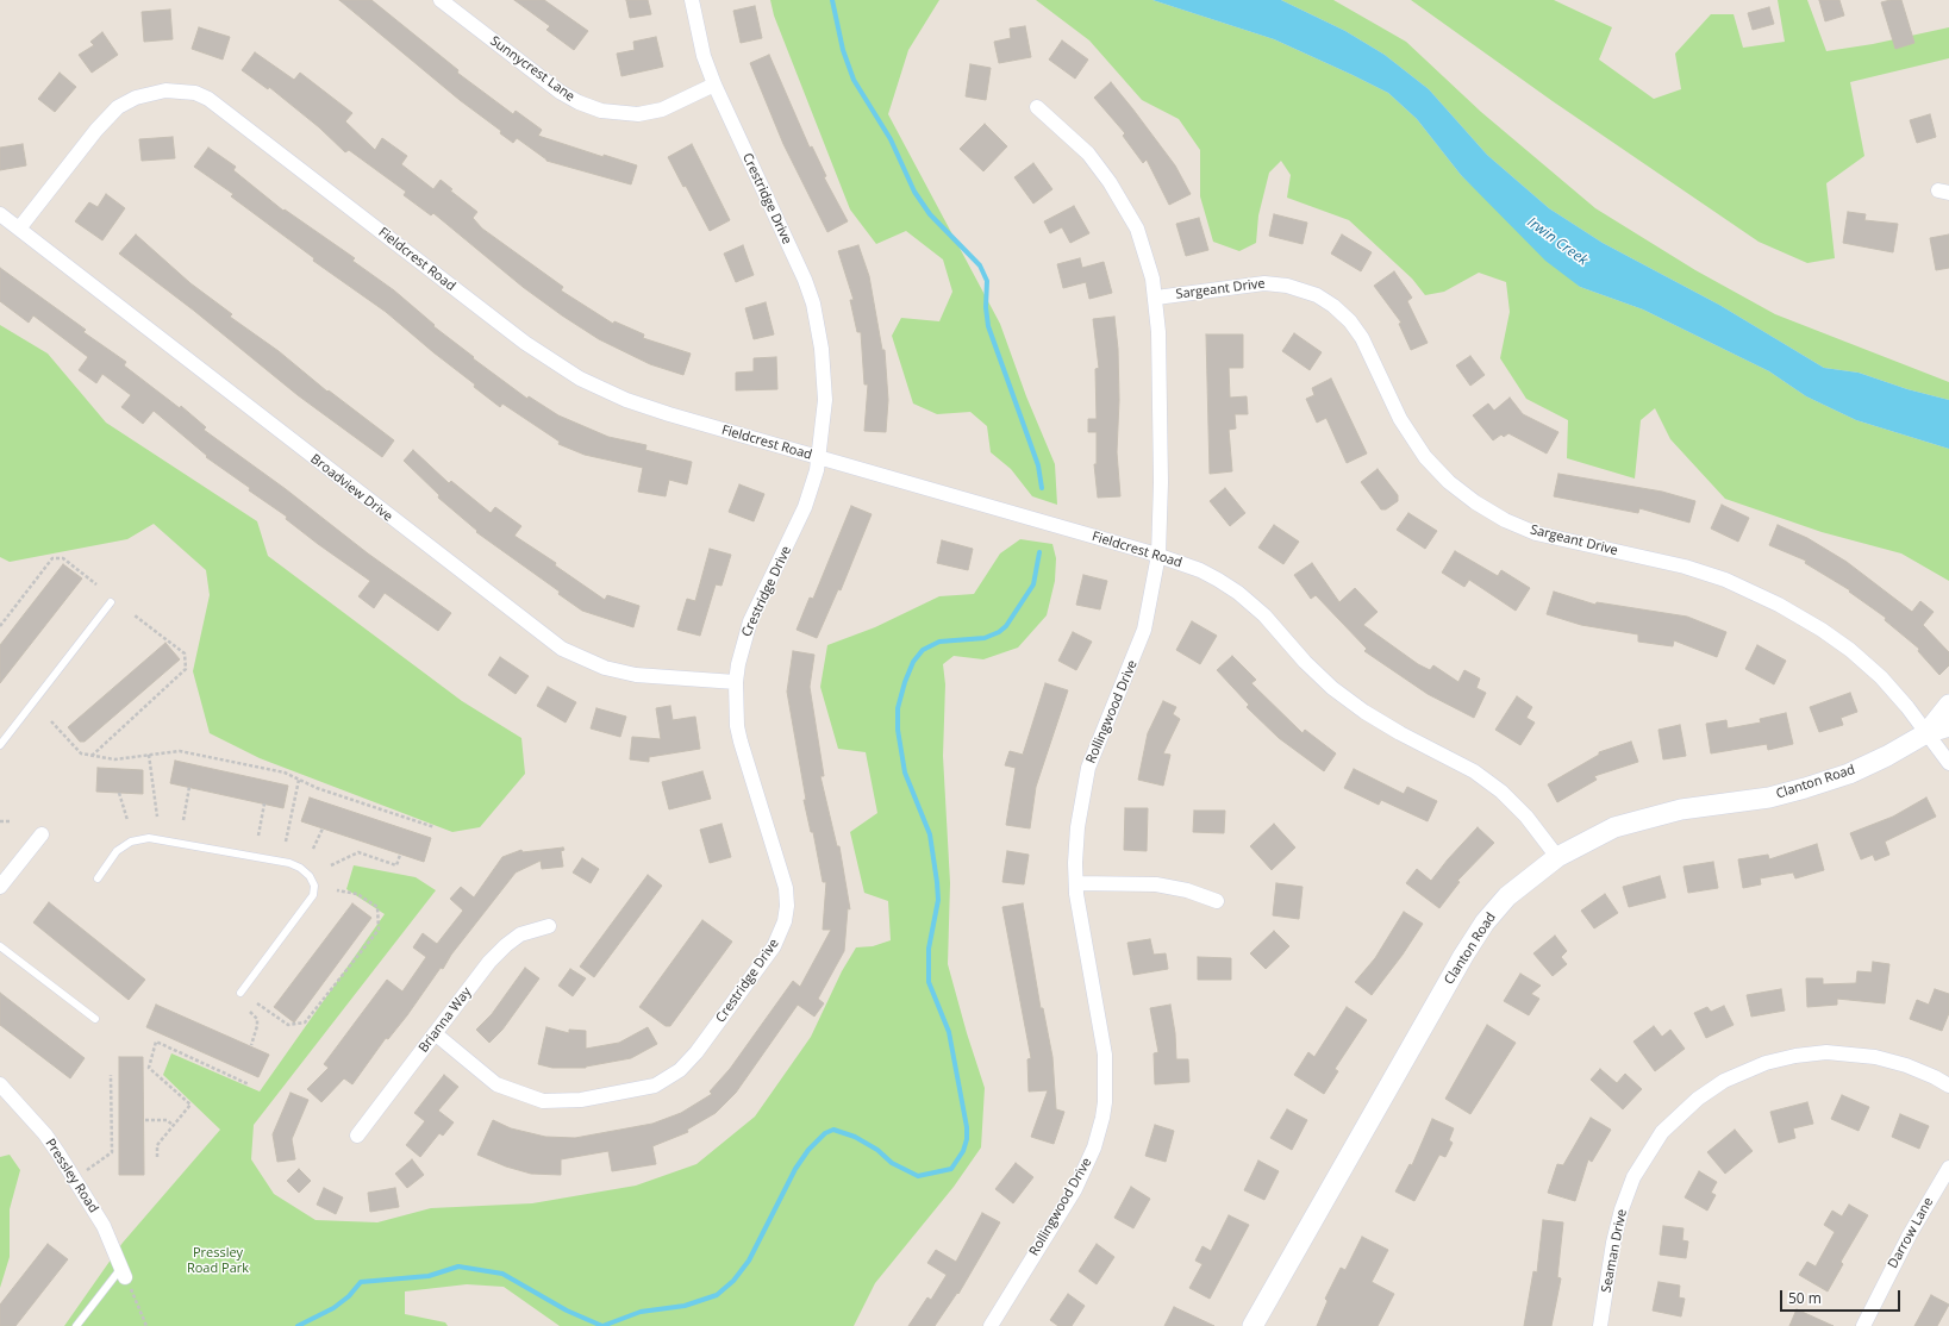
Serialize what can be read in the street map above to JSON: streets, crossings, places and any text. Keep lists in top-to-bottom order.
{
  "streets": {
    "main road": ["Clanton Road"],
    "street": [
      "Sunnycrest Lane",
      "Crestridge Drive",
      "Fieldcrest Road",
      "Sargeant Drive",
      "Broadview Drive",
      "Rollingwood Drive",
      "Brianna Way",
      "Pressley Road",
      "Darrow Lane",
      "Seaman Drive"
    ]
  },
  "crossings": [
    ["Sunnycrest Lane", "Crestridge Drive"],
    ["Crestridge Drive", "Fieldcrest Road"],
    ["Crestridge Drive", "Broadview Drive"],
    ["Crestridge Drive", "Brianna Way"],
    ["Fieldcrest Road", "Broadview Drive"],
    ["Fieldcrest Road", "Rollingwood Drive"],
    ["Fieldcrest Road", "Clanton Road"],
    ["Sargeant Drive", "Rollingwood Drive"],
    ["Sargeant Drive", "Clanton Road"]
  ],
  "water": ["Irwin Creek"],
  "parks": ["Pressley Road Park"],
  "scale_bar": "50 m"
}
